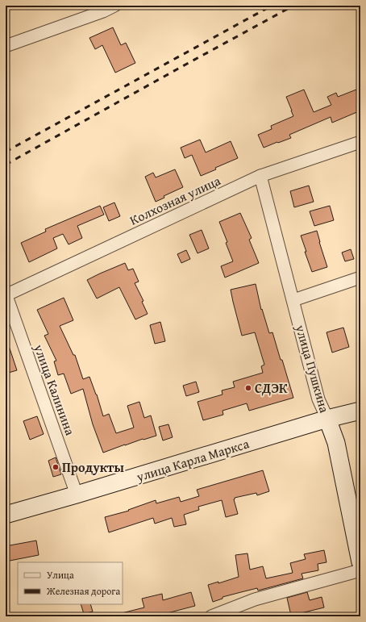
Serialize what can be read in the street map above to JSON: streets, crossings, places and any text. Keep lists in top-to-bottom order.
{
  "streets": {
    "street": [
      "Колхозная улица",
      "улица Пушкина",
      "улица Калинина",
      "улица Карла Маркса"
    ]
  },
  "crossings": [
    ["Колхозная улица", "улица Пушкина"],
    ["Колхозная улица", "улица Калинина"],
    ["улица Пушкина", "улица Карла Маркса"],
    ["улица Калинина", "улица Карла Маркса"]
  ],
  "places": ["СДЭК", "Продукты"],
  "legend": ["Улица", "Железная дорога"]
}
